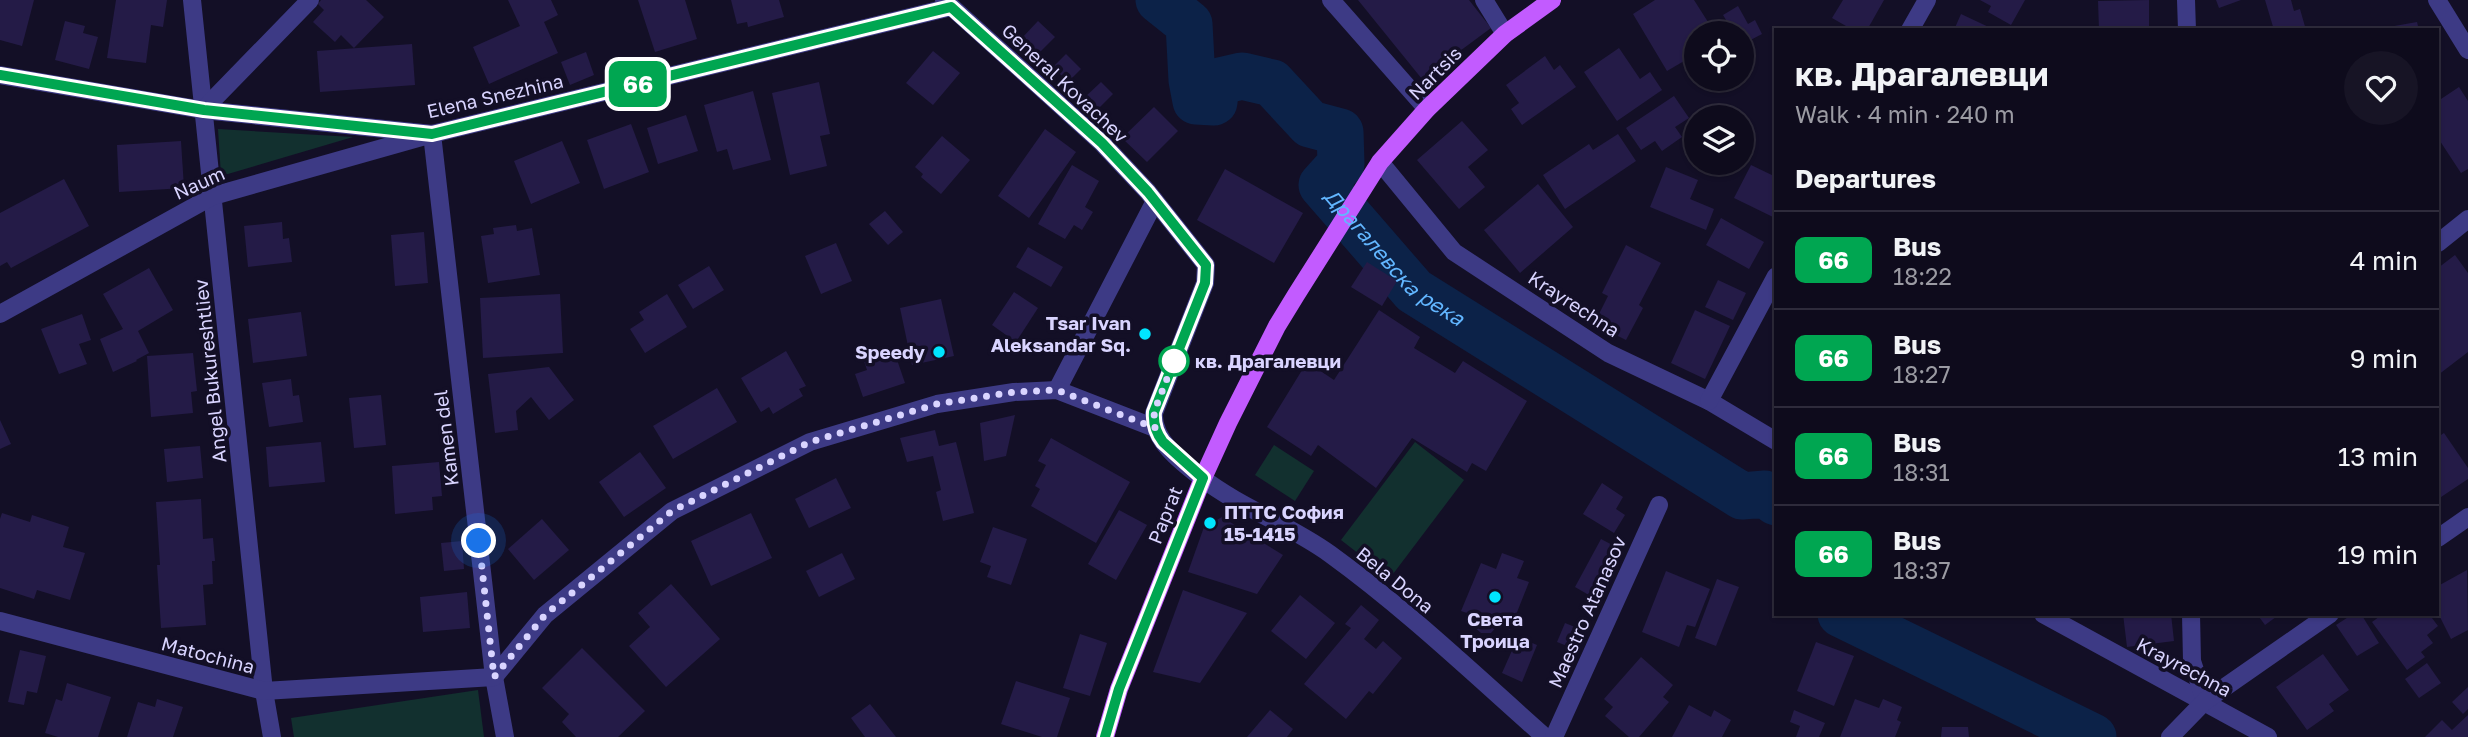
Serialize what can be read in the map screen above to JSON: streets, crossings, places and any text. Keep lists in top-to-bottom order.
{
  "streets": {
    "main road": ["Nartsis", "Paprat"],
    "street": [
      "General Kovachev",
      "Elena Snezhina",
      "Naum",
      "Krayrechna",
      "Angel Bukureshtliev",
      "Kamen del",
      "Bela Dona",
      "Maestro Atanasov",
      "Matochina"
    ]
  },
  "crossings": [
    ["Nartsis", "Krayrechna"],
    ["Nartsis", "Paprat"],
    ["General Kovachev", "Elena Snezhina"],
    ["Elena Snezhina", "Naum"],
    ["Elena Snezhina", "Angel Bukureshtliev"],
    ["Elena Snezhina", "Kamen del"],
    ["Naum", "Angel Bukureshtliev"],
    ["Naum", "Kamen del"],
    ["Angel Bukureshtliev", "Matochina"],
    ["Kamen del", "Matochina"],
    ["Paprat", "Bela Dona"]
  ],
  "water": ["Драгалевска река"],
  "places": [
    "Tsar Ivan Aleksandar Sq.",
    "Speedy",
    "кв. Драгалевци",
    "ПТТС София 15-1415",
    "Света Троица"
  ],
  "lines": ["bus line 66"],
  "page": {
    "on_map": "66",
    "heading": [
      ["кв. Драгалевци", "Walk · 4 min · 240 m"],
      "Departures"
    ],
    "list": [
      {
        "mark": "66",
        "name": "Bus",
        "note": "18:22",
        "value": "4 min"
      },
      {
        "mark": "66",
        "name": "Bus",
        "note": "18:27",
        "value": "9 min"
      },
      {
        "mark": "66",
        "name": "Bus",
        "note": "18:31",
        "value": "13 min"
      },
      {
        "mark": "66",
        "name": "Bus",
        "note": "18:37",
        "value": "19 min"
      }
    ]
  }
}
